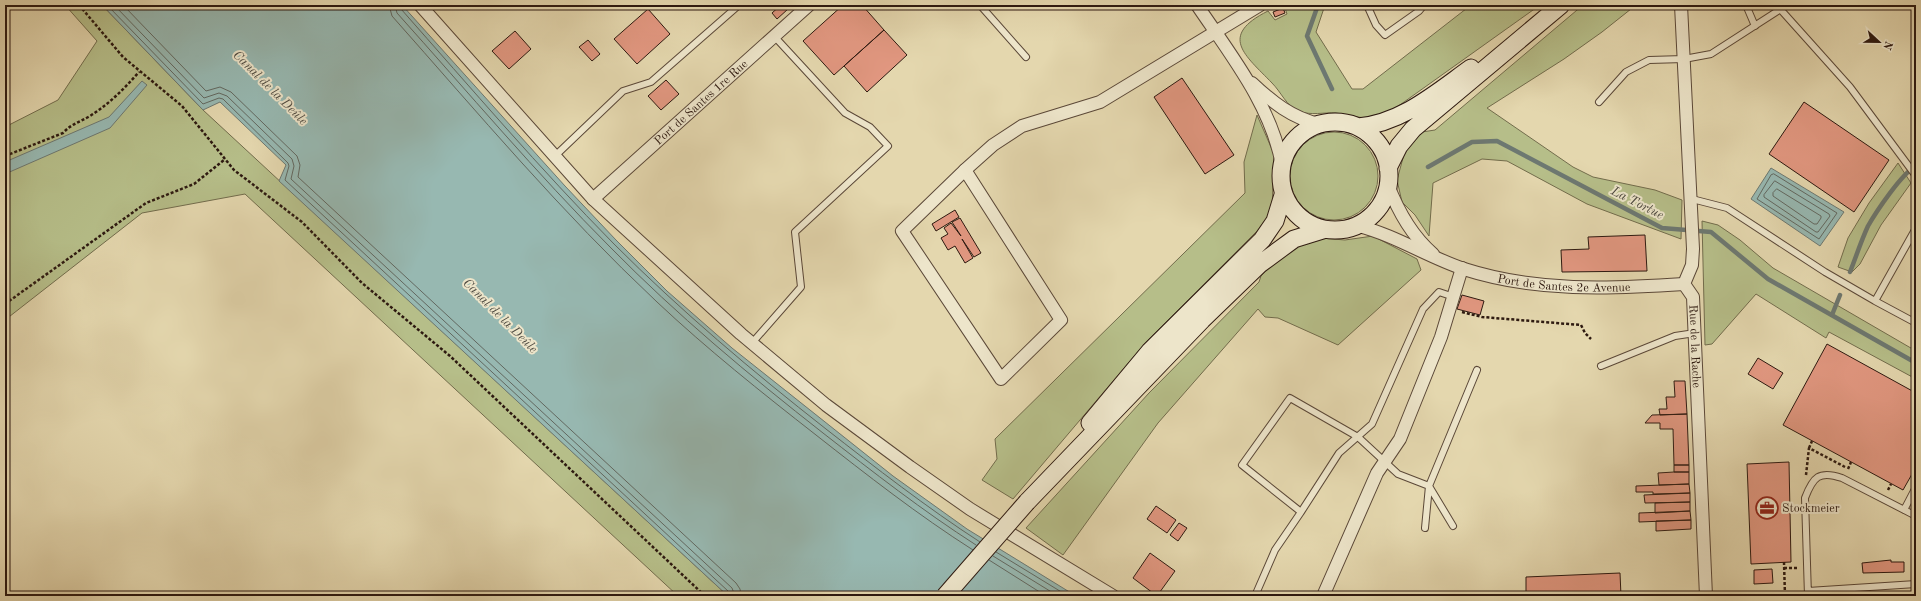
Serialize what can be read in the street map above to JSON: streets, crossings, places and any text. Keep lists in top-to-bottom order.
{
  "streets": {
    "street": ["Port de Santes 1re Rue", "Port de Santes 2e Avenue", "Rue de la Rache"]
  },
  "crossings": [
    ["Port de Santes 2e Avenue", "Rue de la Rache"]
  ],
  "water": ["Canal de la Deûle", "La Tortue"],
  "places": {
    "office": ["Stockmeier"]
  },
  "north": "right"
}
